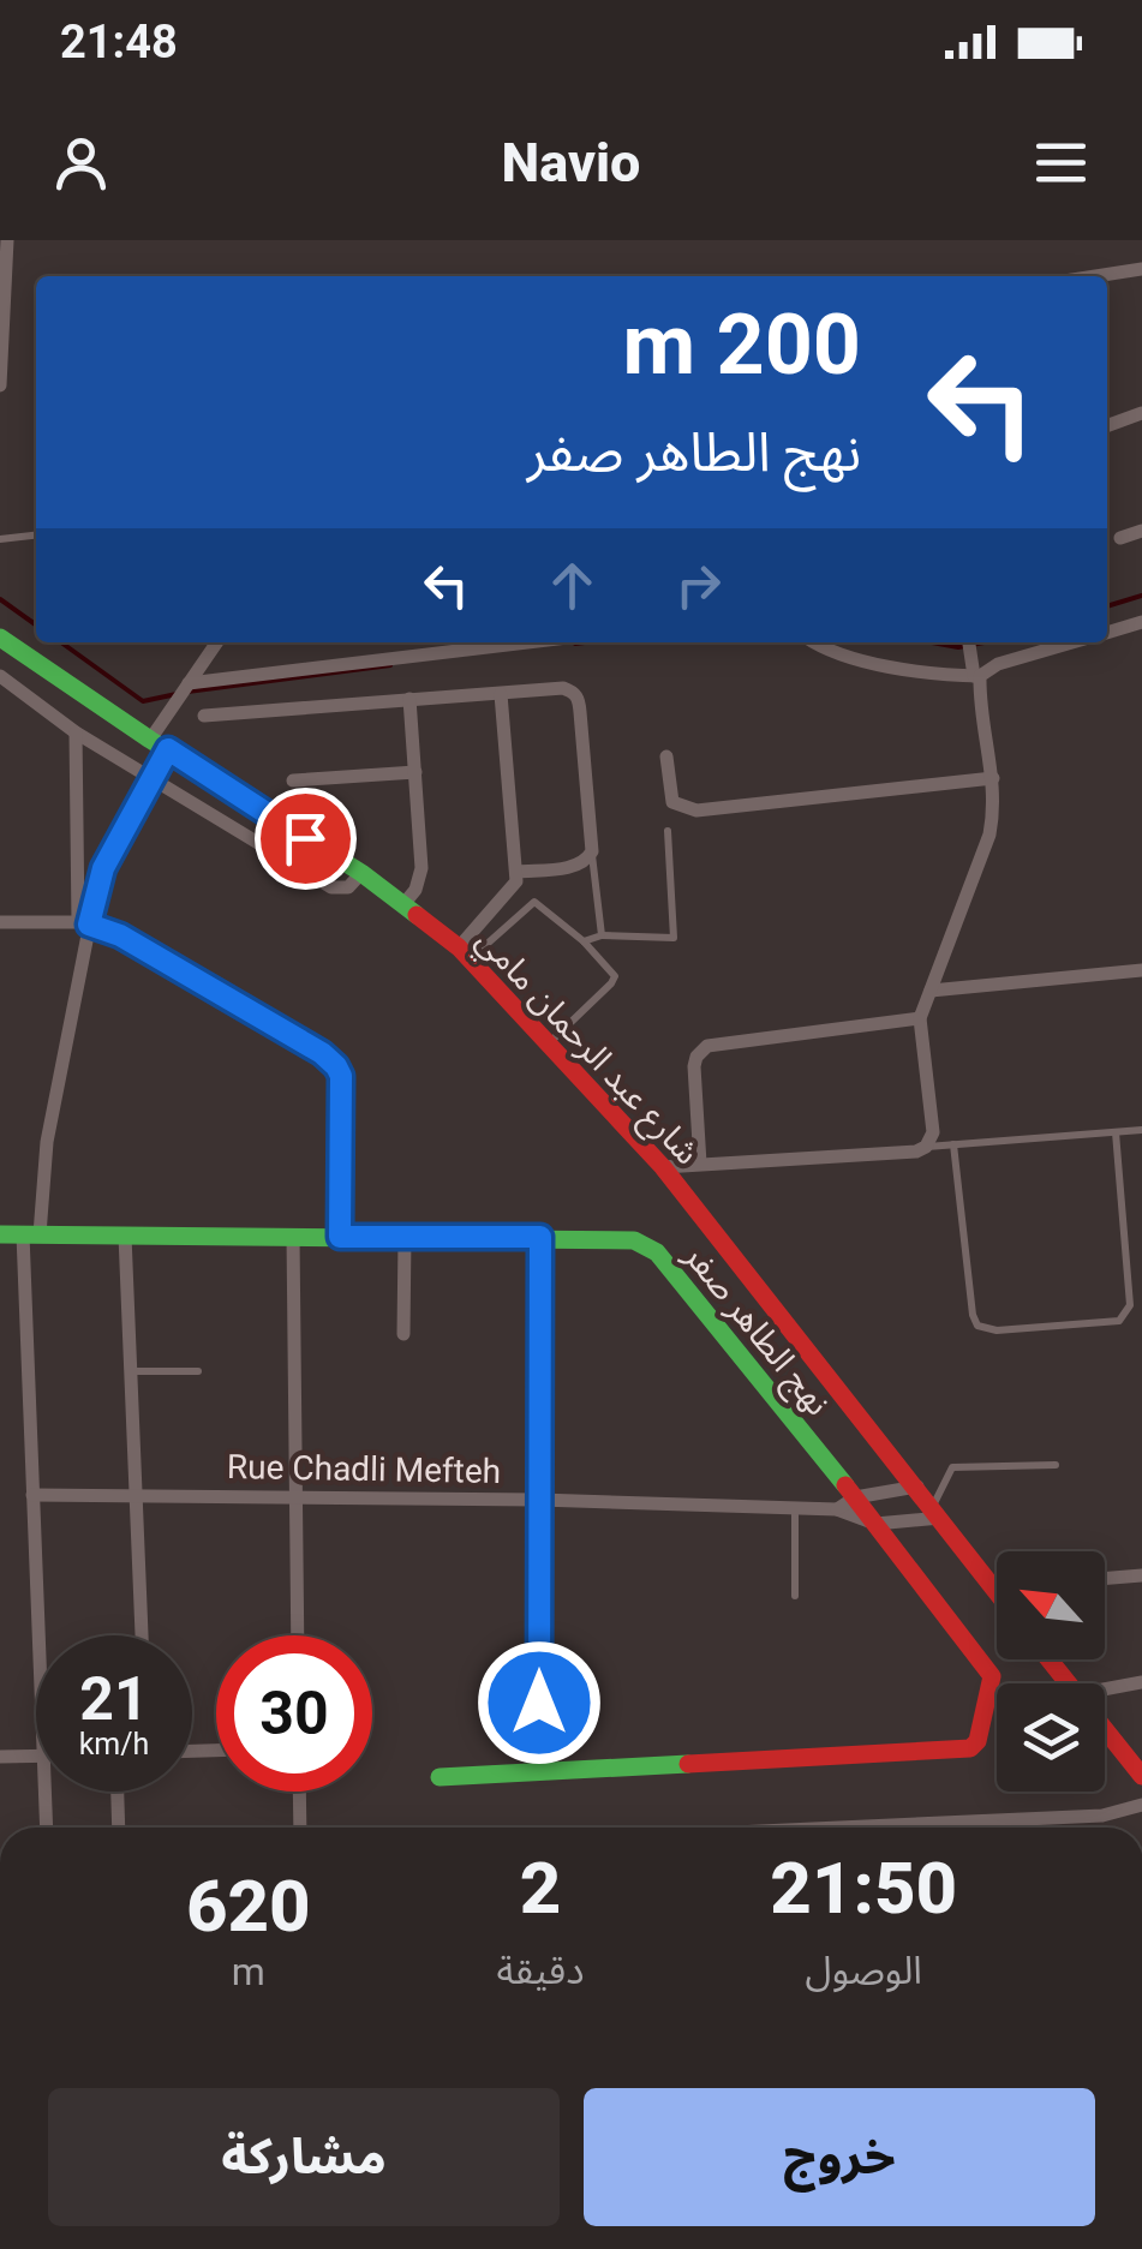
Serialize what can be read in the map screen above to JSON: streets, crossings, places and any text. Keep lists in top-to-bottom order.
{
  "streets": {
    "street": ["شارع عبد الرحمان مامي", "نهج الطاهر صفر", "Rue Chadli Mefteh"]
  },
  "north": "top left",
  "page": {
    "status": "21:48",
    "header": "Navio",
    "turn": ["200 m", "نهج الطاهر صفر"],
    "speed": "21 km/h",
    "limit": "30",
    "eta": [
      "21:50",
      "الوصول",
      "2",
      "دقيقة",
      "620",
      "m"
    ],
    "buttons": ["خروج", "مشاركة"]
  }
}
